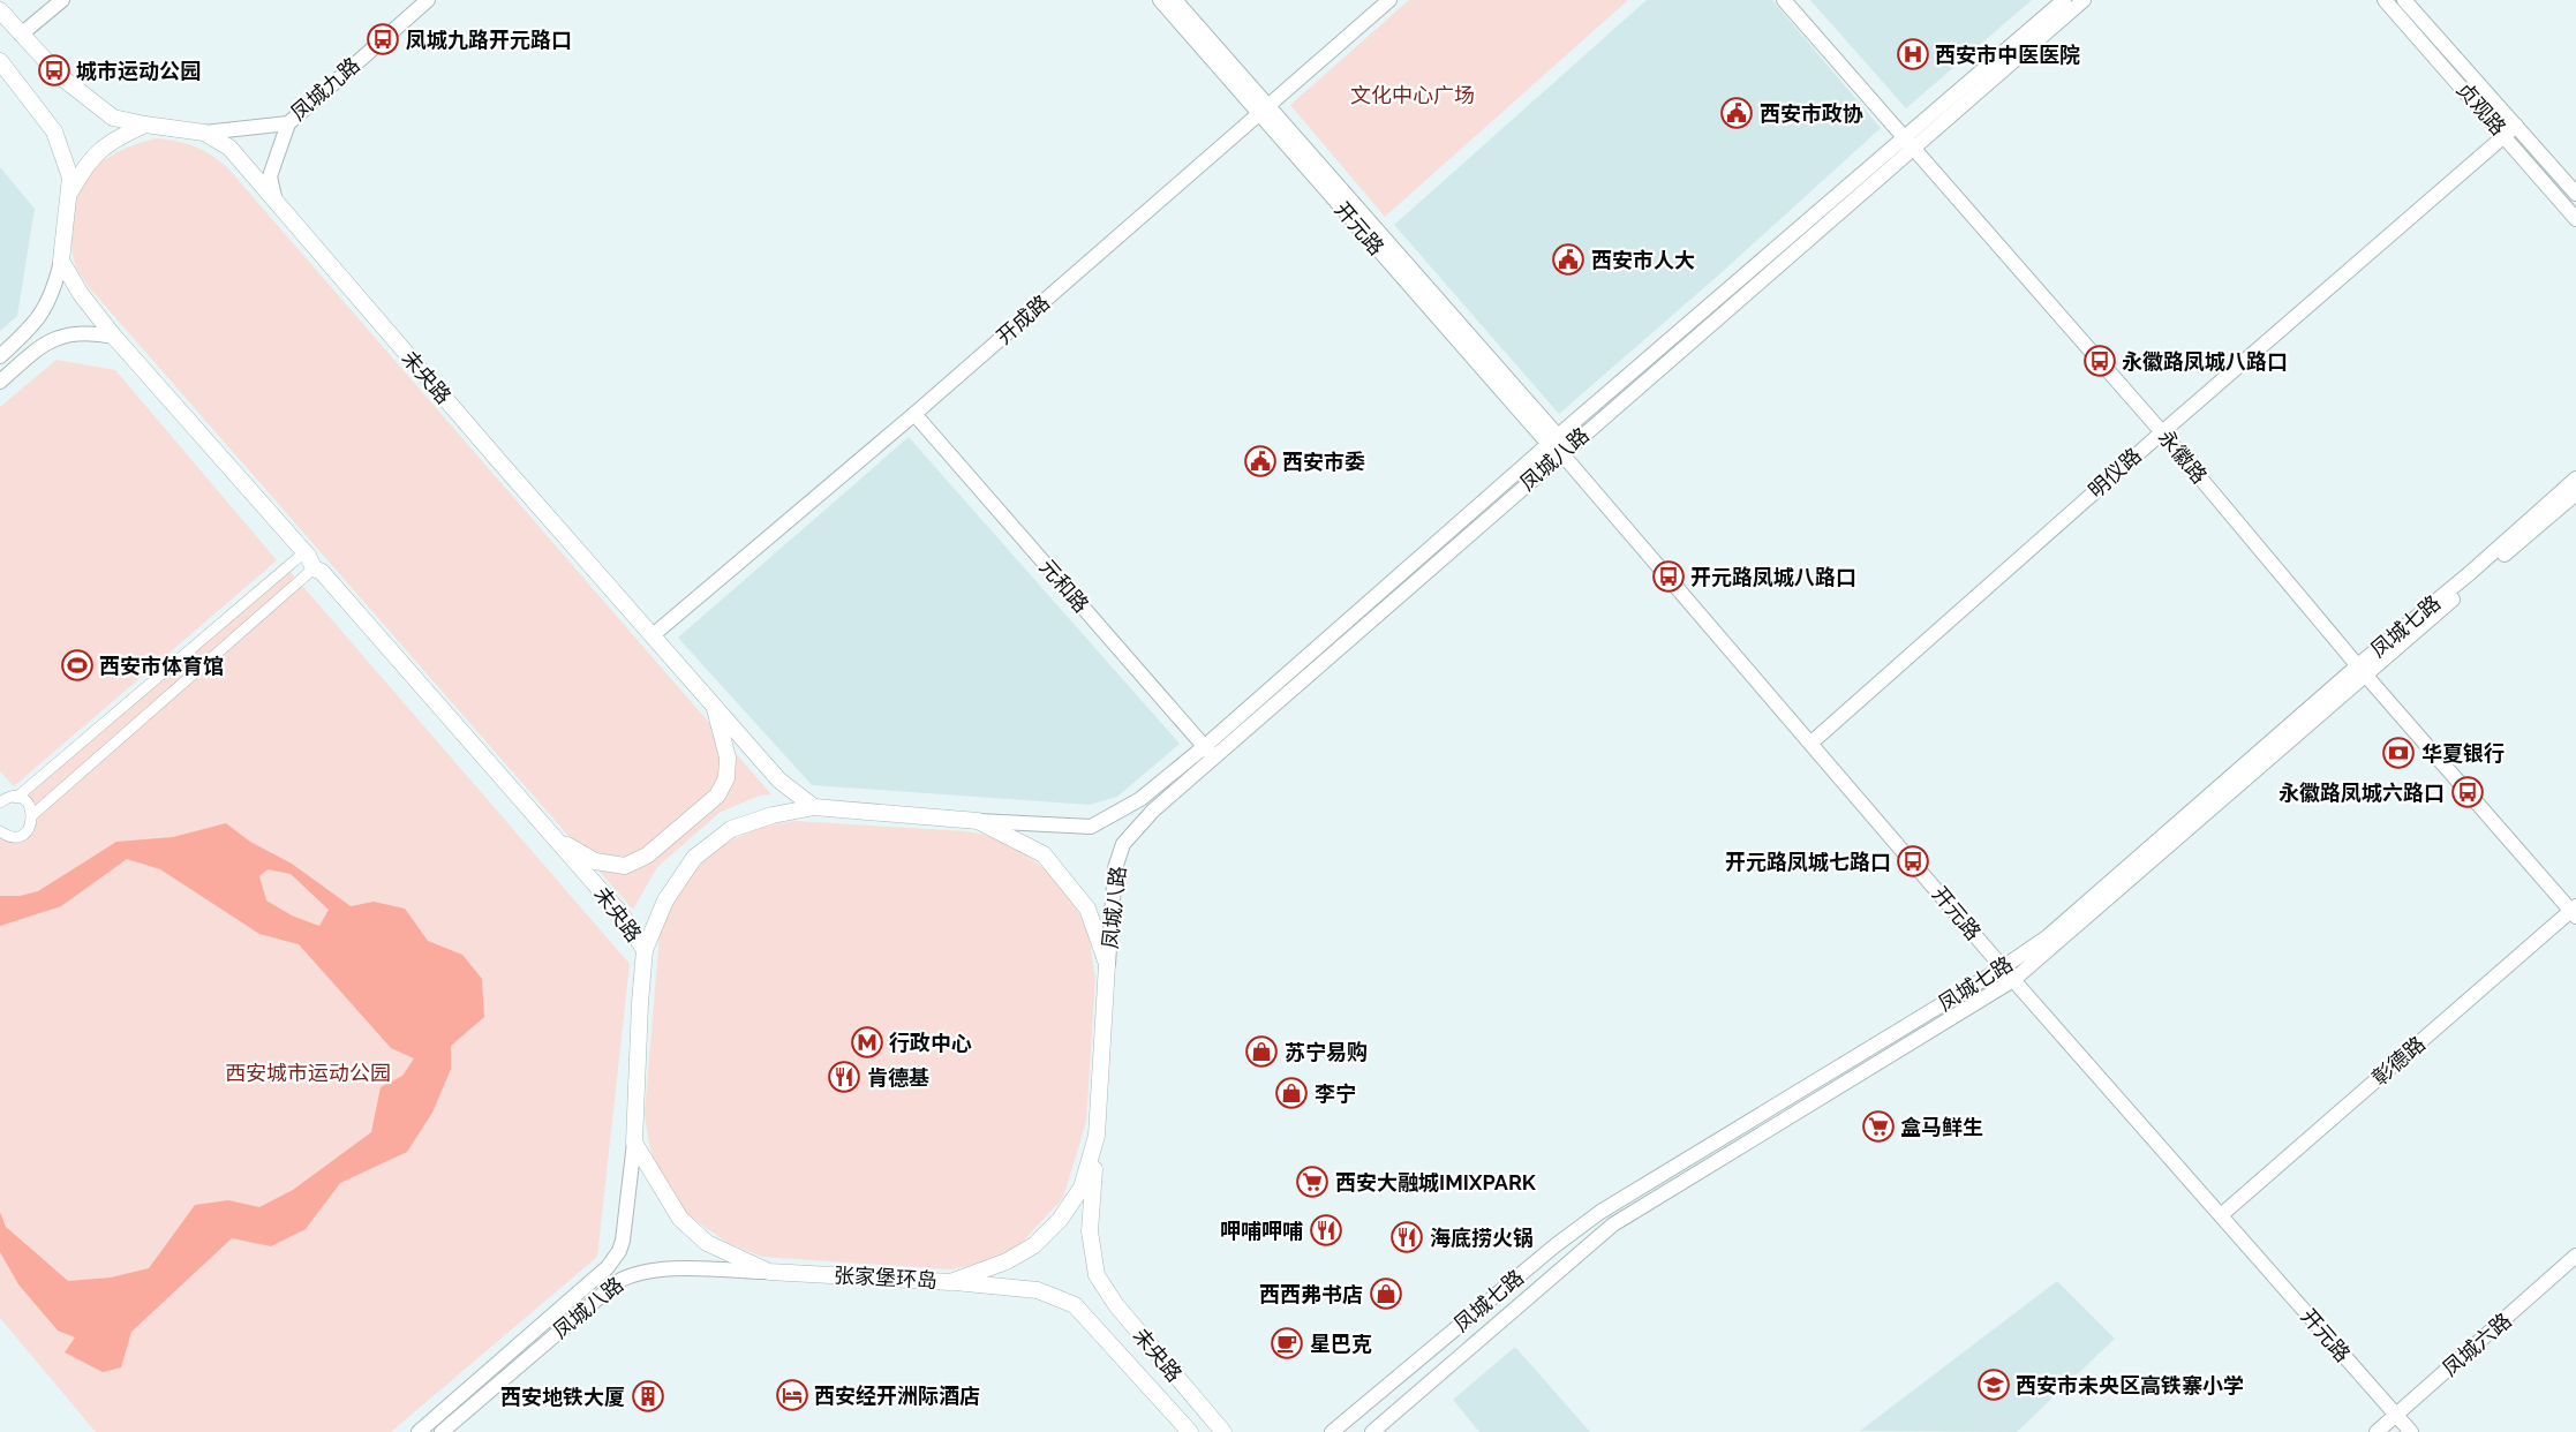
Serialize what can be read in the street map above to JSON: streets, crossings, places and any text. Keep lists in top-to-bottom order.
{
  "streets": {
    "main road": ["未央路", "张家堡环岛"],
    "street": [
      "凤城九路",
      "贞观路",
      "开元路",
      "开成路",
      "永徽路",
      "凤城八路",
      "明仪路",
      "元和路",
      "凤城七路",
      "彰德路",
      "凤城六路"
    ]
  },
  "crossings": [
    ["凤城九路", "未央路"],
    ["贞观路", "明仪路"],
    ["开元路", "开成路"],
    ["开元路", "凤城八路"],
    ["开元路", "明仪路"],
    ["开元路", "凤城七路"],
    ["开元路", "彰德路"],
    ["开元路", "凤城六路"],
    ["开成路", "未央路"],
    ["开成路", "元和路"],
    ["未央路", "张家堡环岛"],
    ["永徽路", "凤城八路"],
    ["永徽路", "明仪路"],
    ["永徽路", "凤城七路"],
    ["永徽路", "彰德路"],
    ["凤城八路", "元和路"],
    ["凤城八路", "张家堡环岛"]
  ],
  "parks": ["文化中心广场", "西安城市运动公园"],
  "places": {
    "bus stop": [
      "凤城九路开元路口",
      "城市运动公园",
      "永徽路凤城八路口",
      "开元路凤城八路口",
      "永徽路凤城六路口",
      "开元路凤城七路口"
    ],
    "hospital": ["西安市中医医院"],
    "public building": ["西安市政协", "西安市人大", "西安市委"],
    "sports": ["西安市体育馆"],
    "bank": ["华夏银行"],
    "metro station": ["行政中心"],
    "shop": ["苏宁易购", "李宁", "西西弗书店"],
    "restaurant": ["肯德基", "呷哺呷哺", "海底捞火锅"],
    "supermarket": ["盒马鲜生", "西安大融城IMIXPARK"],
    "cafe": ["星巴克"],
    "school or university": ["西安市未央区高铁寨小学"],
    "hotel": ["西安经开洲际酒店"],
    "building": ["西安地铁大厦"]
  }
}
